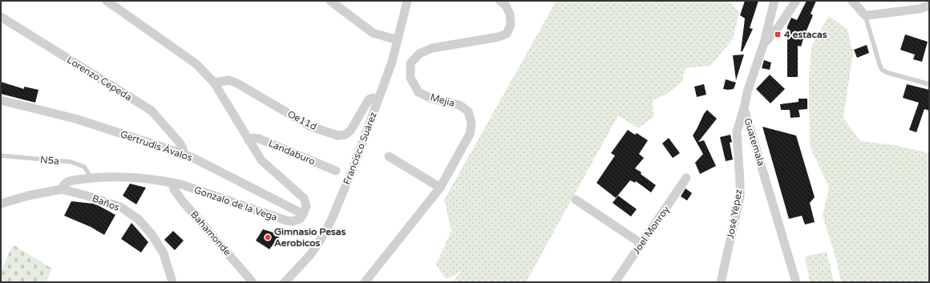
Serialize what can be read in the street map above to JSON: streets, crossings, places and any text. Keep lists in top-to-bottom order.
{
  "streets": {
    "street": [
      "Lorenzo Cepeda",
      "Mejia",
      "Oe11d",
      "Guatemala",
      "Gertrudis Ávalos",
      "Francisco Suárez",
      "Landaburo",
      "Baños",
      "Gonzalo de la Vega",
      "José Yépez",
      "Joel Monroy",
      "Bahamonde"
    ],
    "lane": ["N5a"]
  },
  "crossings": [
    ["Lorenzo Cepeda", "Gertrudis Ávalos"],
    ["Oe11d", "Francisco Suárez"],
    ["Guatemala", "José Yépez"],
    ["Gertrudis Ávalos", "Gonzalo de la Vega"],
    ["N5a", "Gonzalo de la Vega"],
    ["Baños", "Gonzalo de la Vega"],
    ["Gonzalo de la Vega", "Bahamonde"]
  ],
  "places": {
    "transit": ["4 estacas"],
    "other": ["Gimnasio Pesas Aerobicos"]
  }
}
